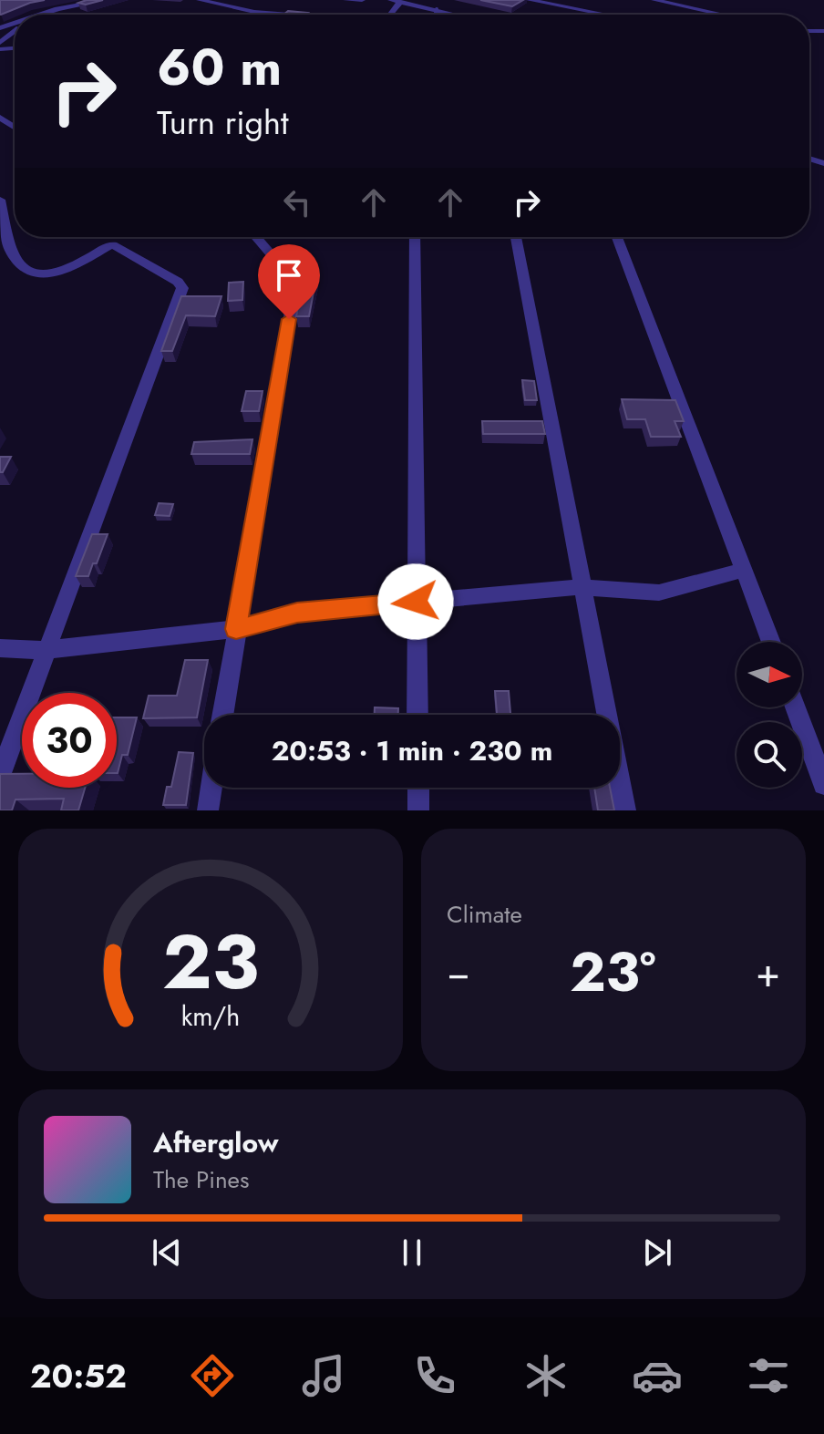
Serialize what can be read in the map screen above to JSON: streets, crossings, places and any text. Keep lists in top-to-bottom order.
{
  "north": "right",
  "page": {
    "turn": ["60 m", "Turn right"],
    "limit": "30",
    "trip": "20:53 · 1 min · 230 m",
    "tile": "Climate",
    "heat": ["−", "23°", "+"],
    "song": ["Afterglow", "The Pines"],
    "tabs": "20:52",
    "gauge": ["23", "km/h"]
  }
}
